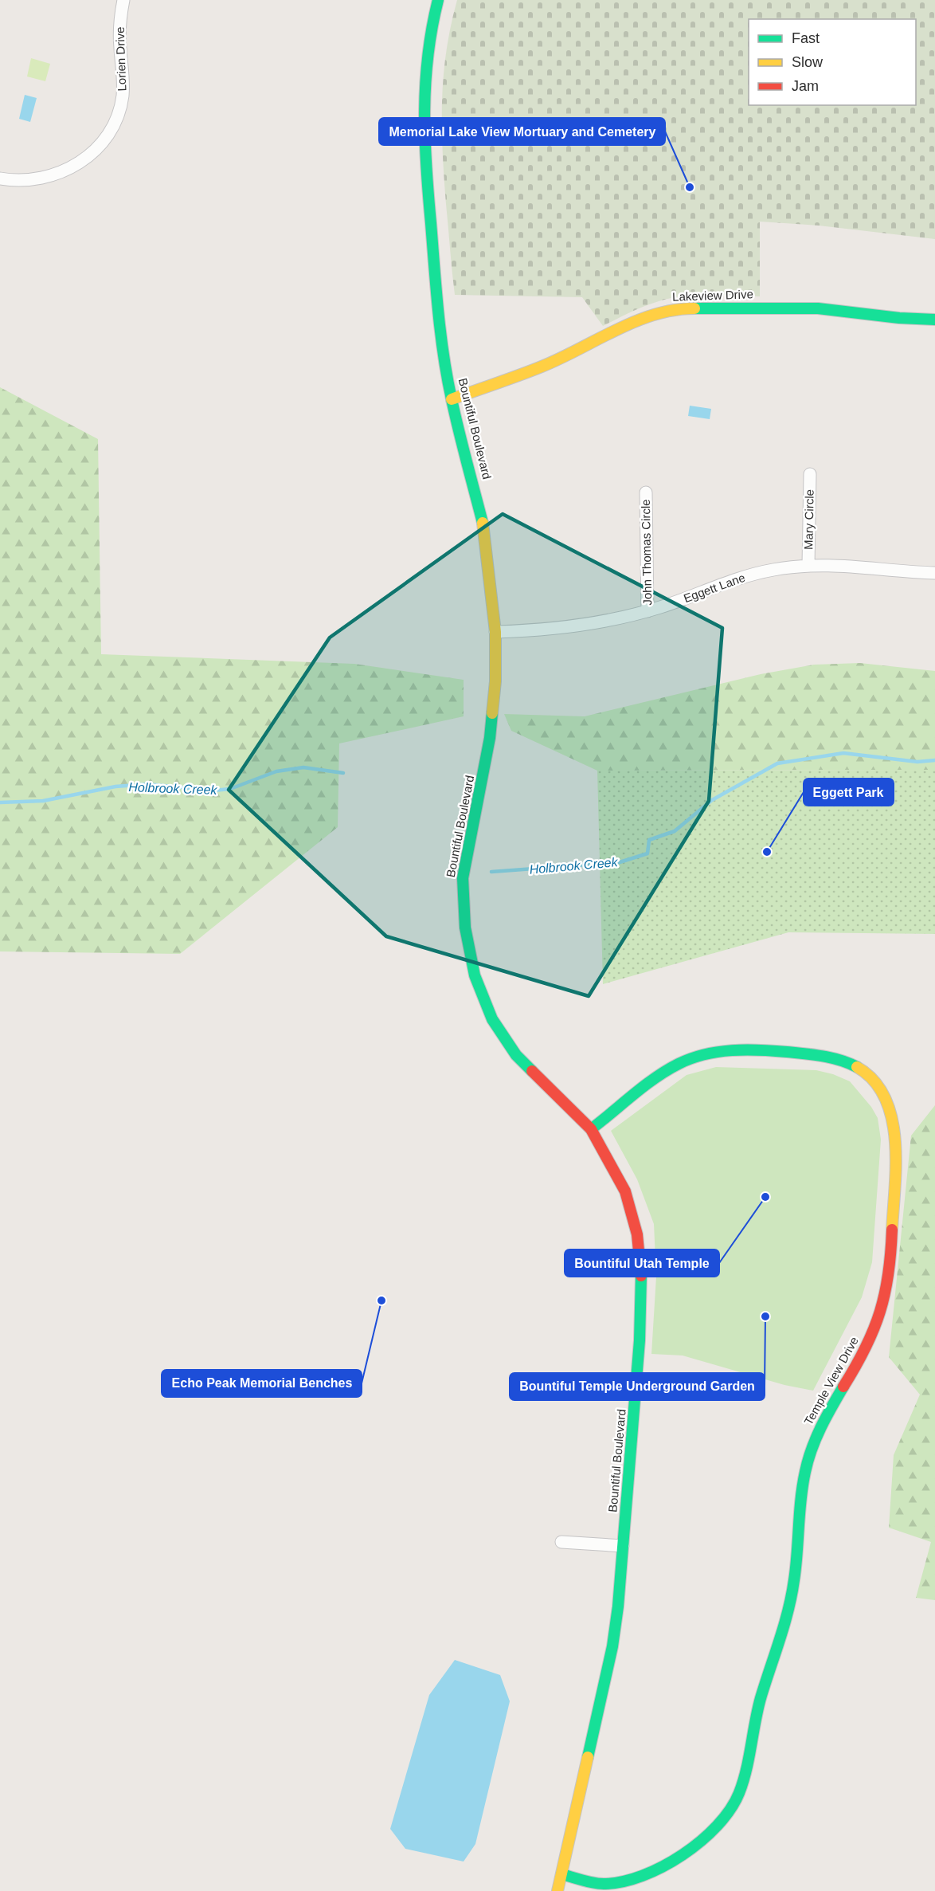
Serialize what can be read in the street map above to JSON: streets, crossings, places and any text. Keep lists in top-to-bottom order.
{
  "streets": {
    "main road": ["Lakeview Drive", "Bountiful Boulevard", "Temple View Drive"],
    "street": [
      "Lorien Drive",
      "Mary Circle",
      "John Thomas Circle",
      "Eggett Lane"
    ]
  },
  "crossings": [
    ["Lakeview Drive", "Bountiful Boulevard"],
    ["Bountiful Boulevard", "Eggett Lane"],
    ["Bountiful Boulevard", "Temple View Drive"],
    ["Mary Circle", "Eggett Lane"],
    ["John Thomas Circle", "Eggett Lane"]
  ],
  "water": ["Holbrook Creek"],
  "places": [
    "Memorial Lake View Mortuary and Cemetery",
    "Eggett Park",
    "Bountiful Utah Temple",
    "Echo Peak Memorial Benches",
    "Bountiful Temple Underground Garden"
  ],
  "legend": ["Fast", "Slow", "Jam"]
}
